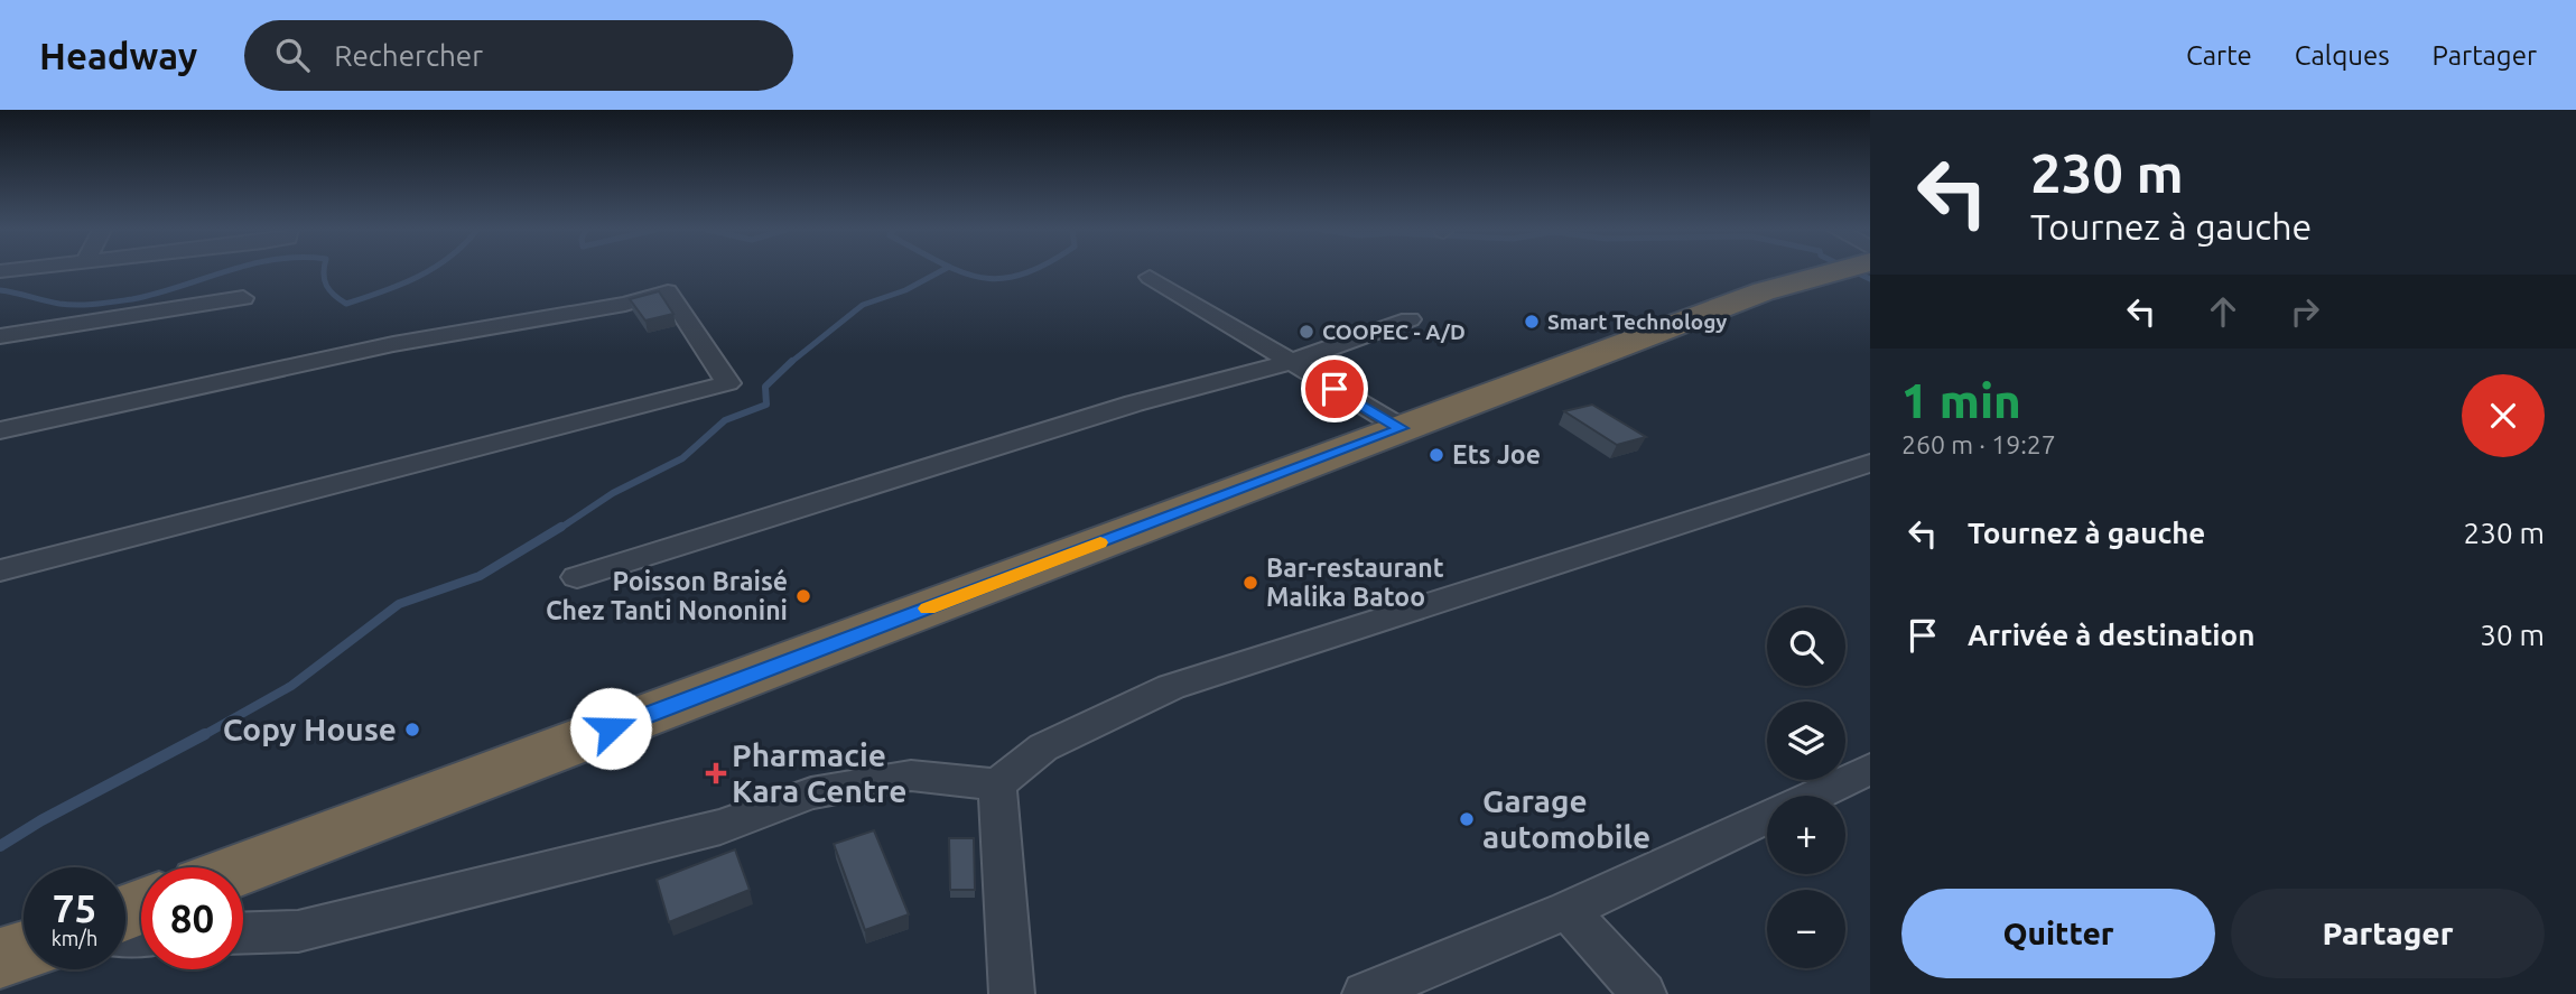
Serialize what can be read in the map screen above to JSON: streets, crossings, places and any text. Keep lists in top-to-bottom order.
{
  "places": {
    "other": [
      "Smart Technology",
      "COOPEC - A/D",
      "Ets Joe",
      "Bar-restaurant Malika Batoo",
      "Poisson Braisé Chez Tanti Nononini",
      "Copy House",
      "Garage automobile"
    ],
    "health": ["Pharmacie Kara Centre"]
  },
  "page": {
    "header": "Headway",
    "search": "Rechercher",
    "nav": ["Carte", "Calques", "Partager"],
    "turn": ["230 m", "Tournez à gauche"],
    "heading": ["1 min", "260 m · 19:27"],
    "list": [
      {
        "name": "Tournez à gauche",
        "value": "230 m"
      },
      {
        "name": "Arrivée à destination",
        "value": "30 m"
      }
    ],
    "map_buttons": ["+", "−"],
    "speed": "75 km/h",
    "limit": "80",
    "buttons": ["Quitter", "Partager"]
  }
}
